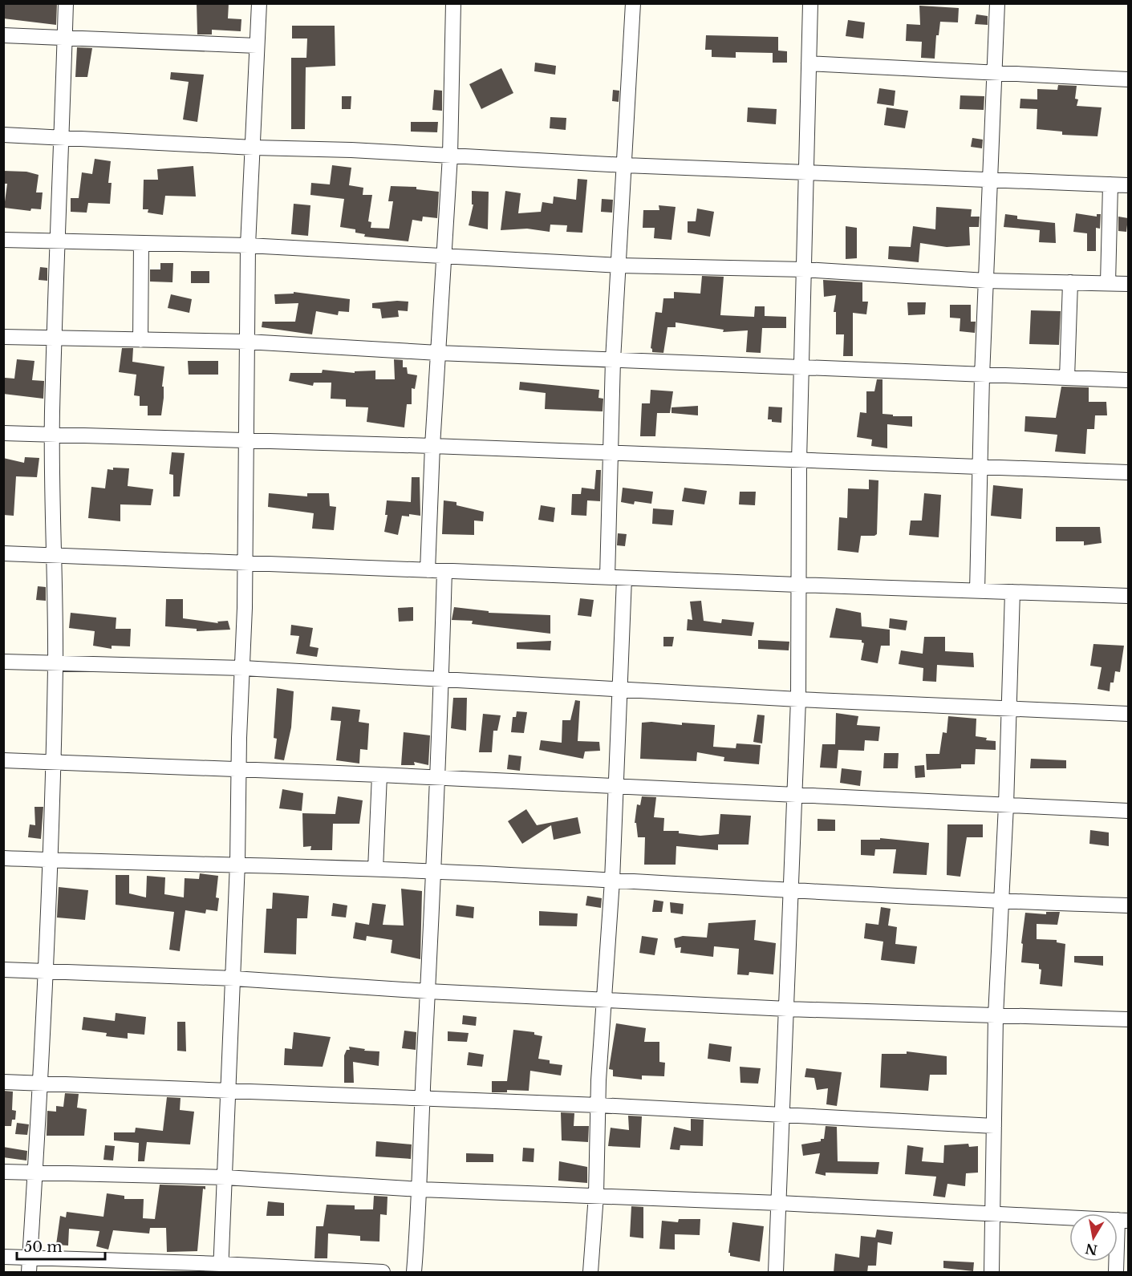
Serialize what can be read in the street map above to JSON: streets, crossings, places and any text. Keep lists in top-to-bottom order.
{
  "scale_bar": "50 m",
  "north": "bottom"
}
